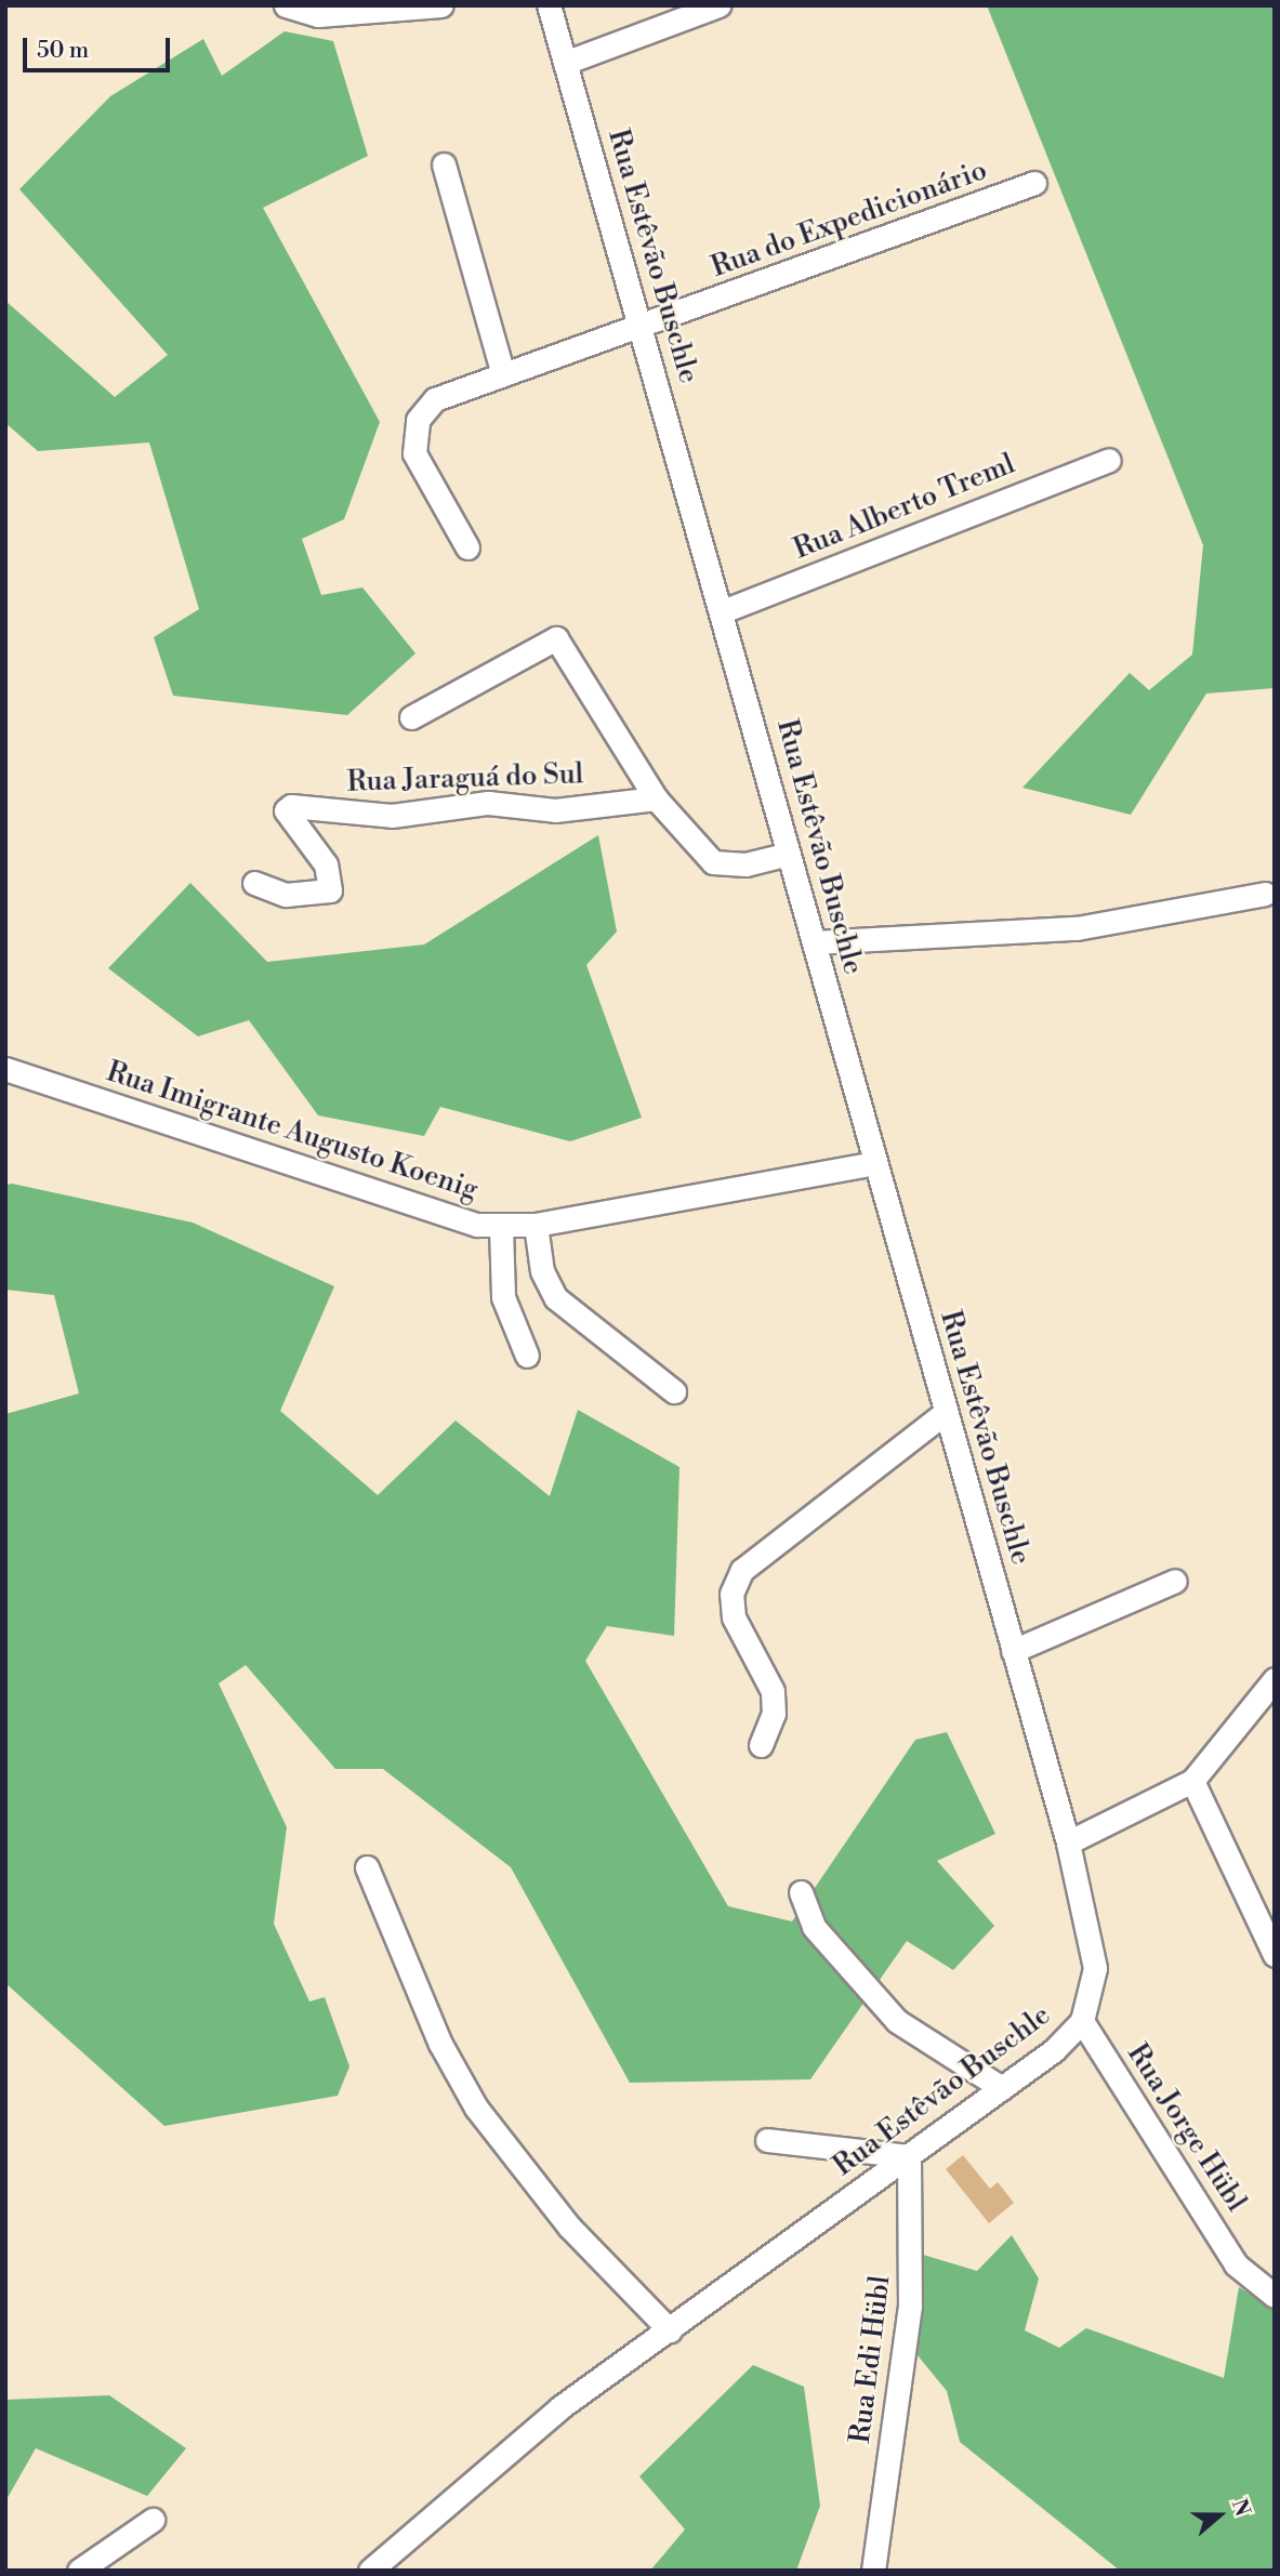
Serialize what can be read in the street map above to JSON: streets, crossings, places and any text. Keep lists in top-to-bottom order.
{
  "streets": {
    "street": [
      "Rua do Expedicionário",
      "Rua Estêvão Buschle",
      "Rua Alberto Treml",
      "Rua Jaraguá do Sul",
      "Rua Imigrante Augusto Koenig",
      "Rua Jorge Hübl",
      "Rua Edi Hübl"
    ]
  },
  "crossings": [
    ["Rua do Expedicionário", "Rua Estêvão Buschle"],
    ["Rua Estêvão Buschle", "Rua Alberto Treml"],
    ["Rua Estêvão Buschle", "Rua Imigrante Augusto Koenig"],
    ["Rua Estêvão Buschle", "Rua Jorge Hübl"],
    ["Rua Estêvão Buschle", "Rua Edi Hübl"]
  ],
  "scale_bar": "50 m",
  "north": "right"
}
